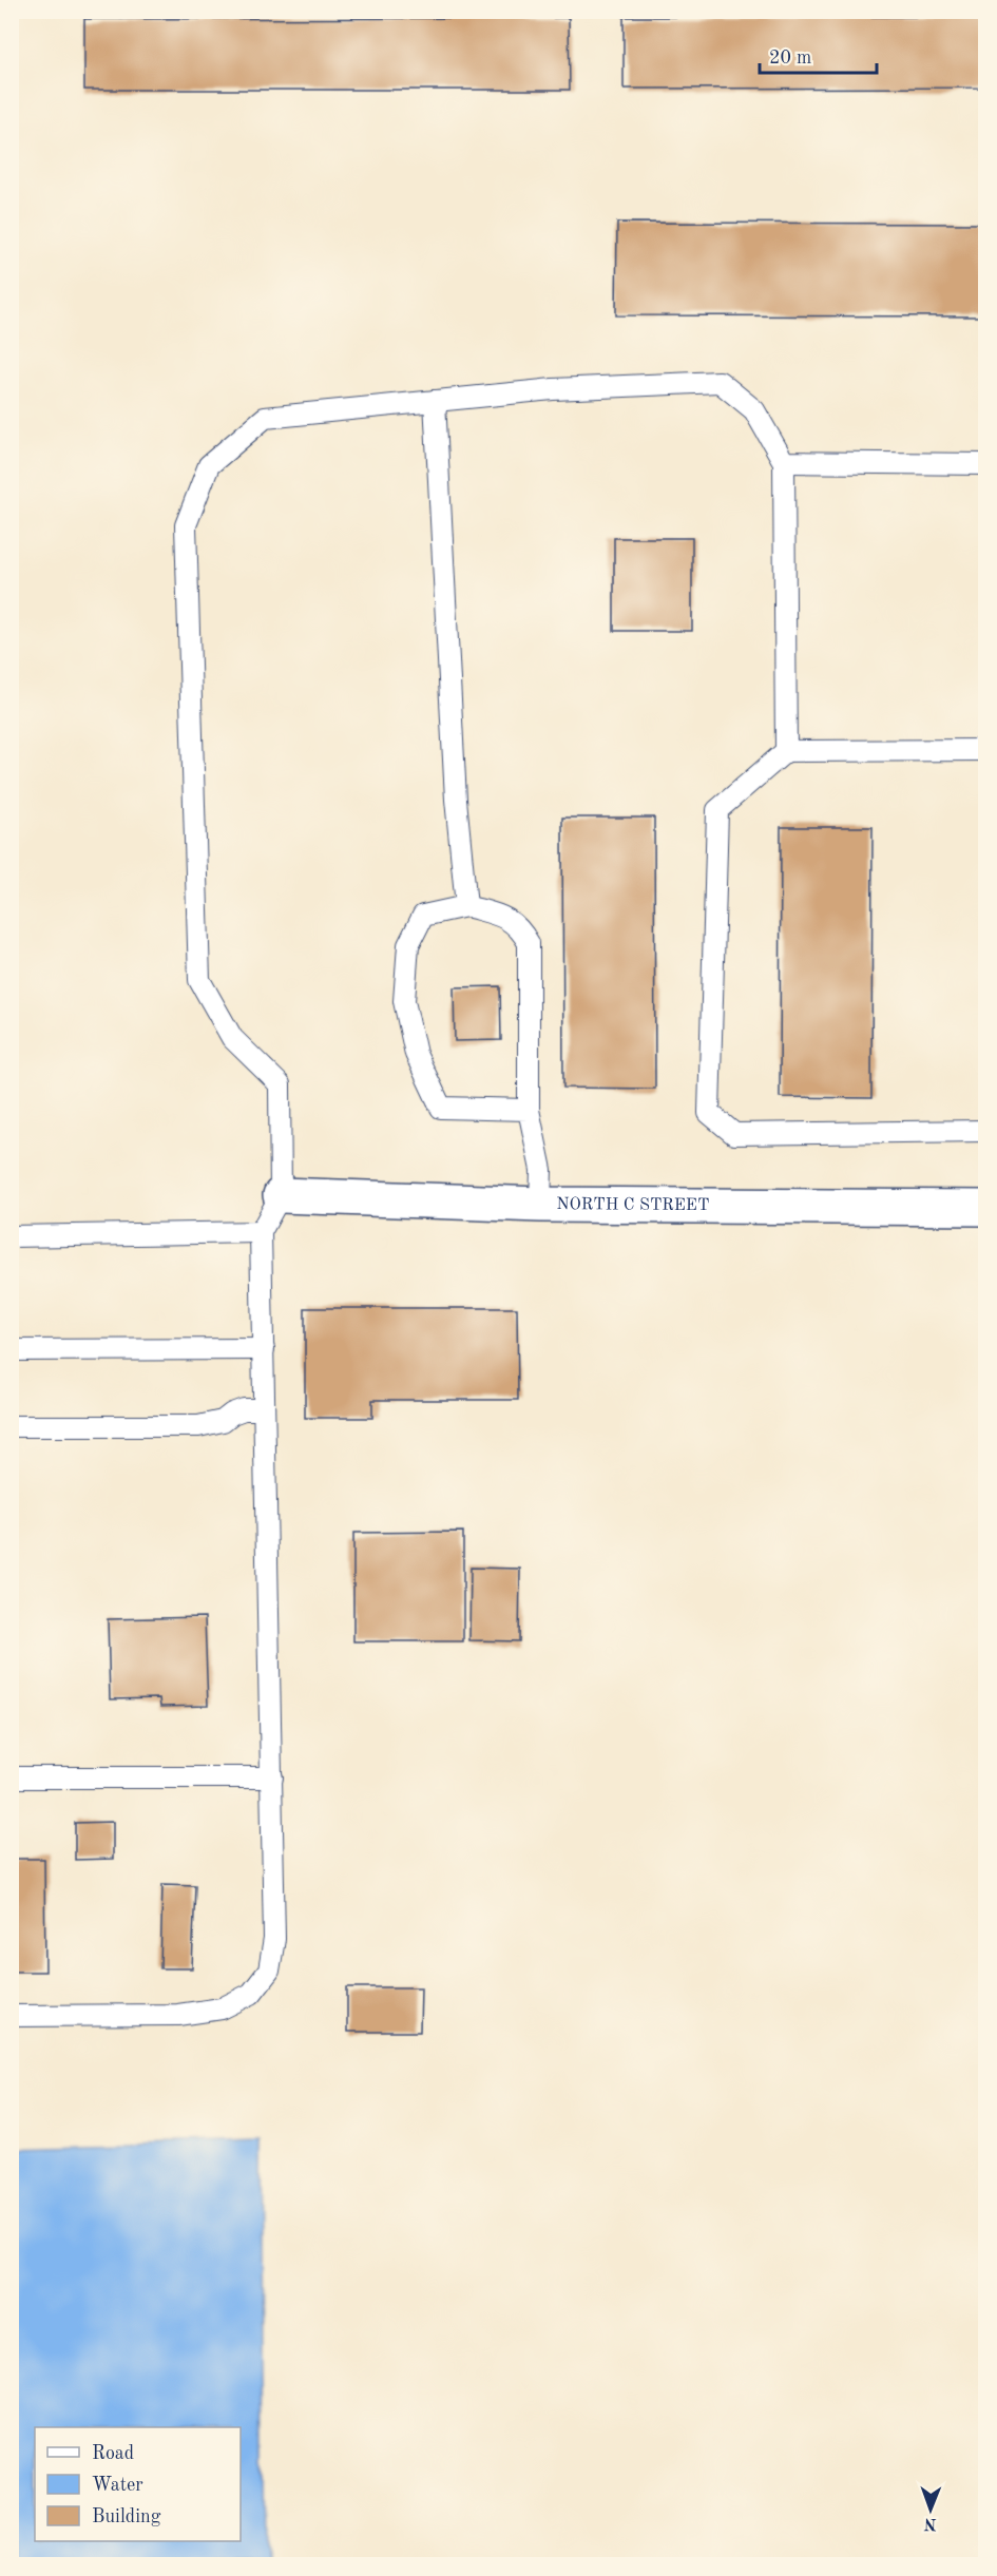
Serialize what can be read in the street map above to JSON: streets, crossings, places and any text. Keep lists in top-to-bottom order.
{
  "streets": {
    "street": ["NORTH C STREET"]
  },
  "legend": ["Road", "Water", "Building"],
  "scale_bar": "20 m",
  "north": "bottom"
}
